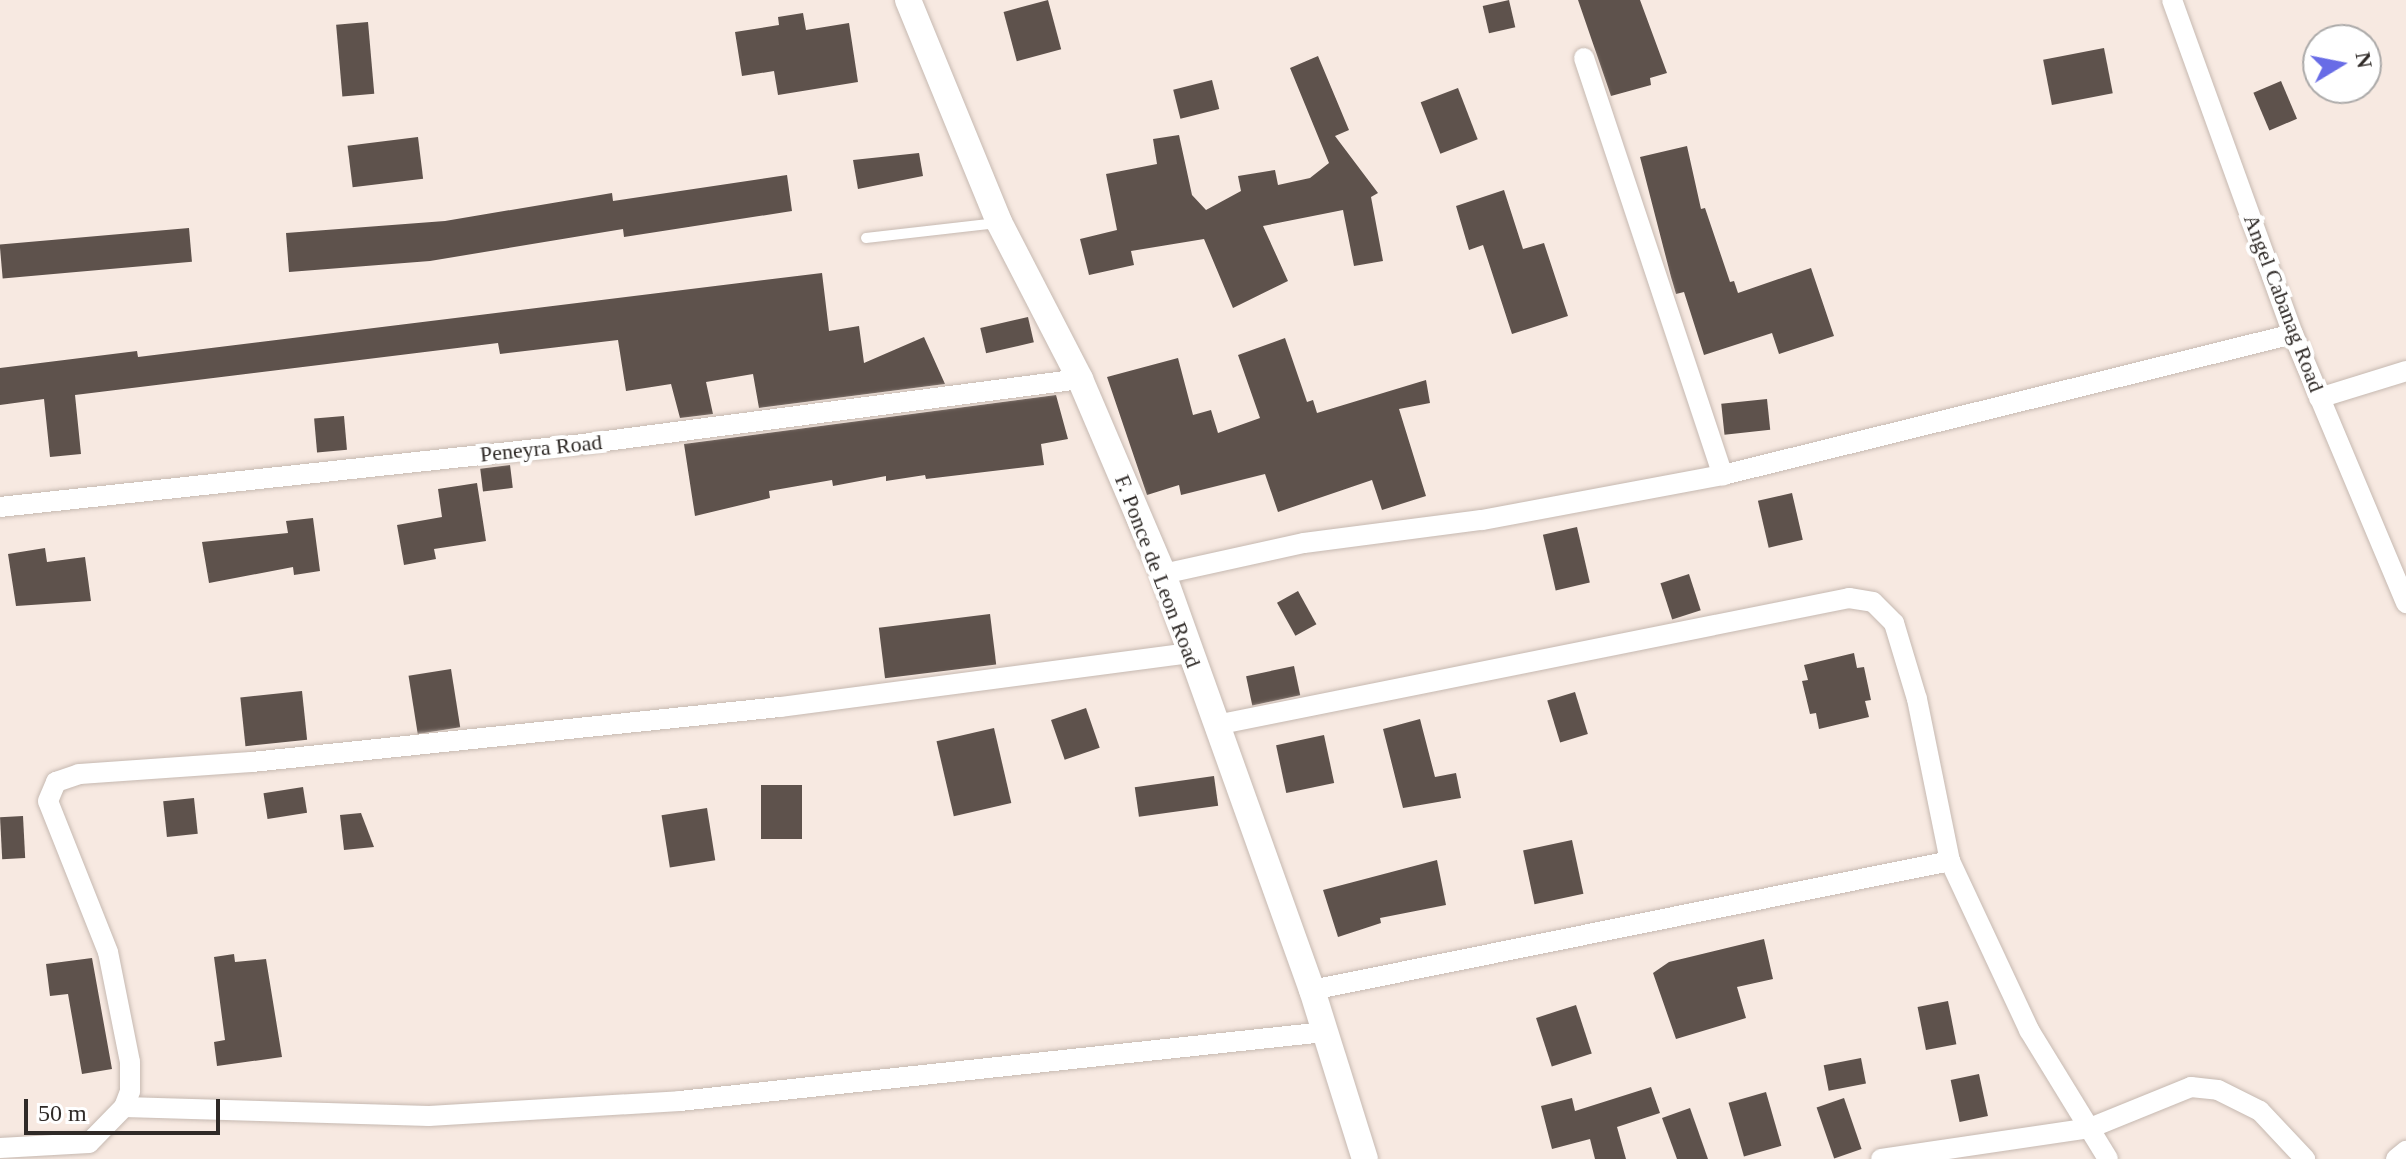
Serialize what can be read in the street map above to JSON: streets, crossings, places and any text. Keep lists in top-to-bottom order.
{
  "streets": {
    "street": ["Angel Cabanag Road", "Peneyra Road", "F. Ponce de Leon Road"]
  },
  "crossings": [
    ["Peneyra Road", "F. Ponce de Leon Road"]
  ],
  "scale_bar": "50 m",
  "north": "right"
}
